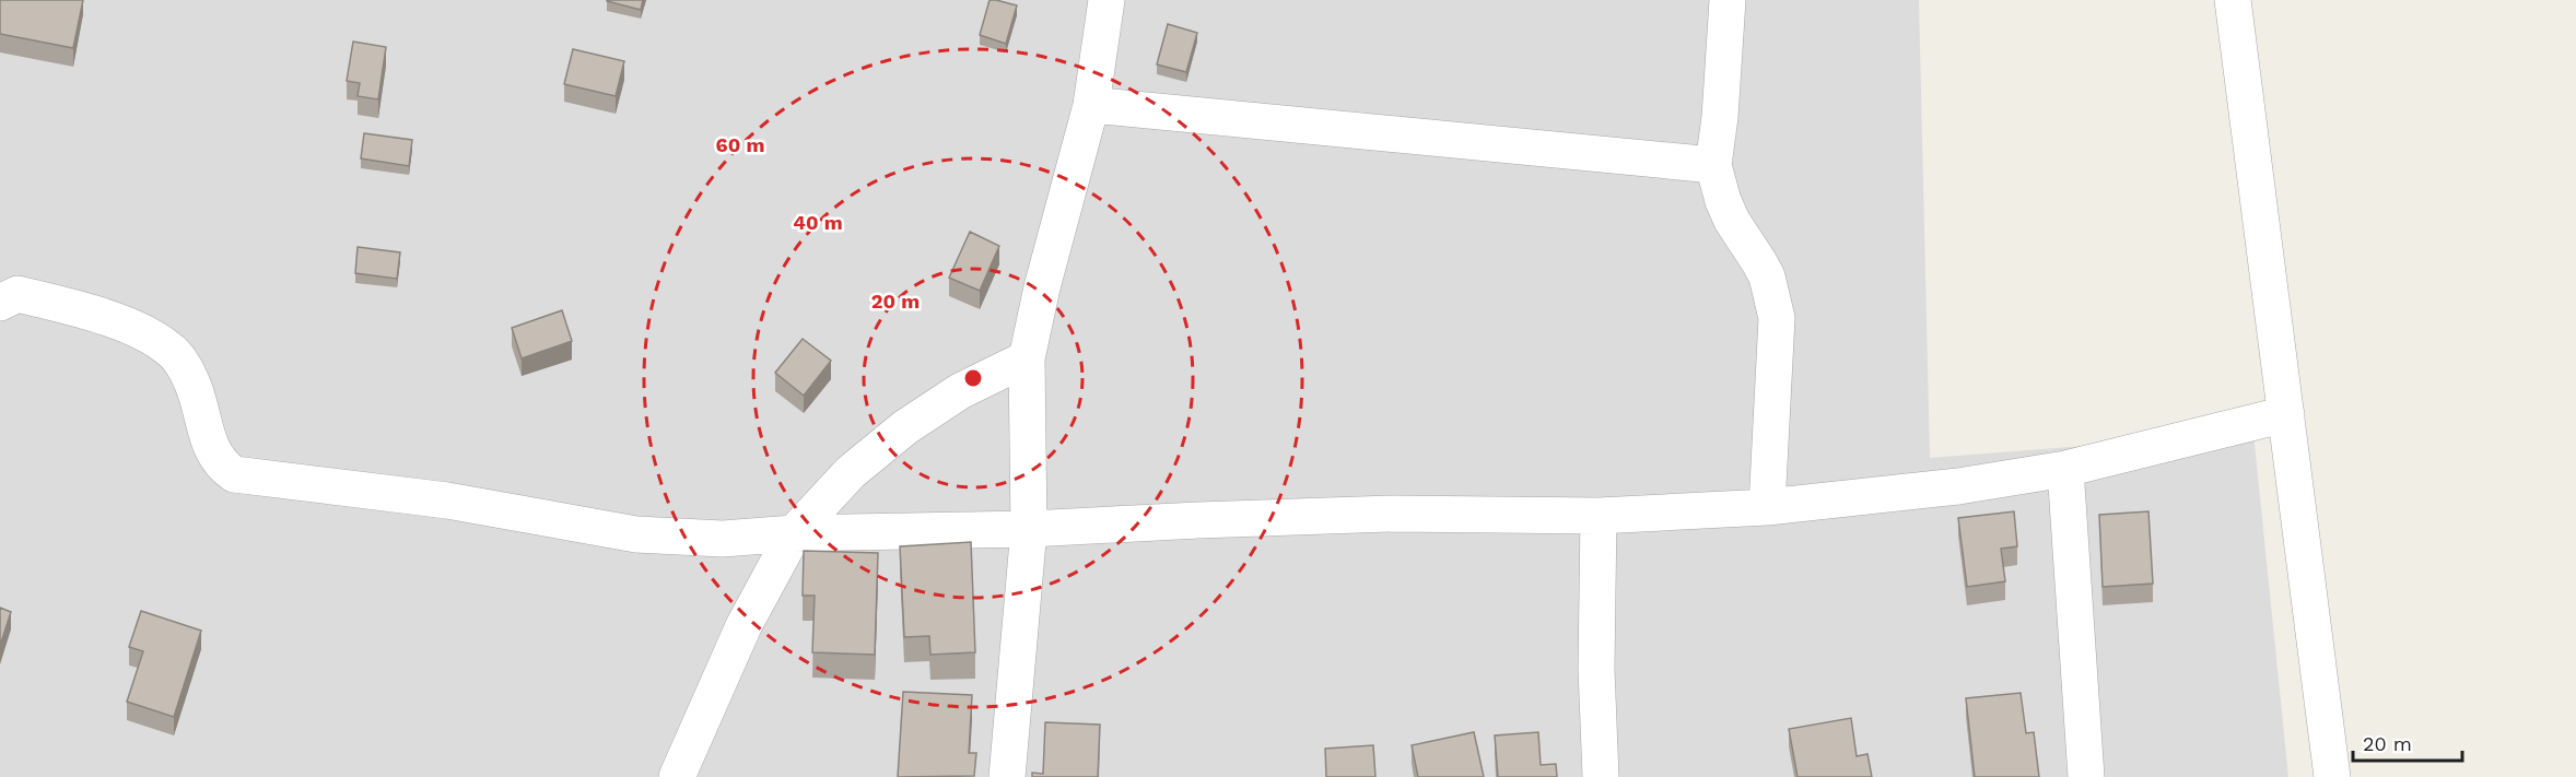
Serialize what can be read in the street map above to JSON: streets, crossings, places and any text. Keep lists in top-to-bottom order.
{
  "scale_bar": "20 m",
  "rings": ["60 m", "40 m", "20 m"]
}
